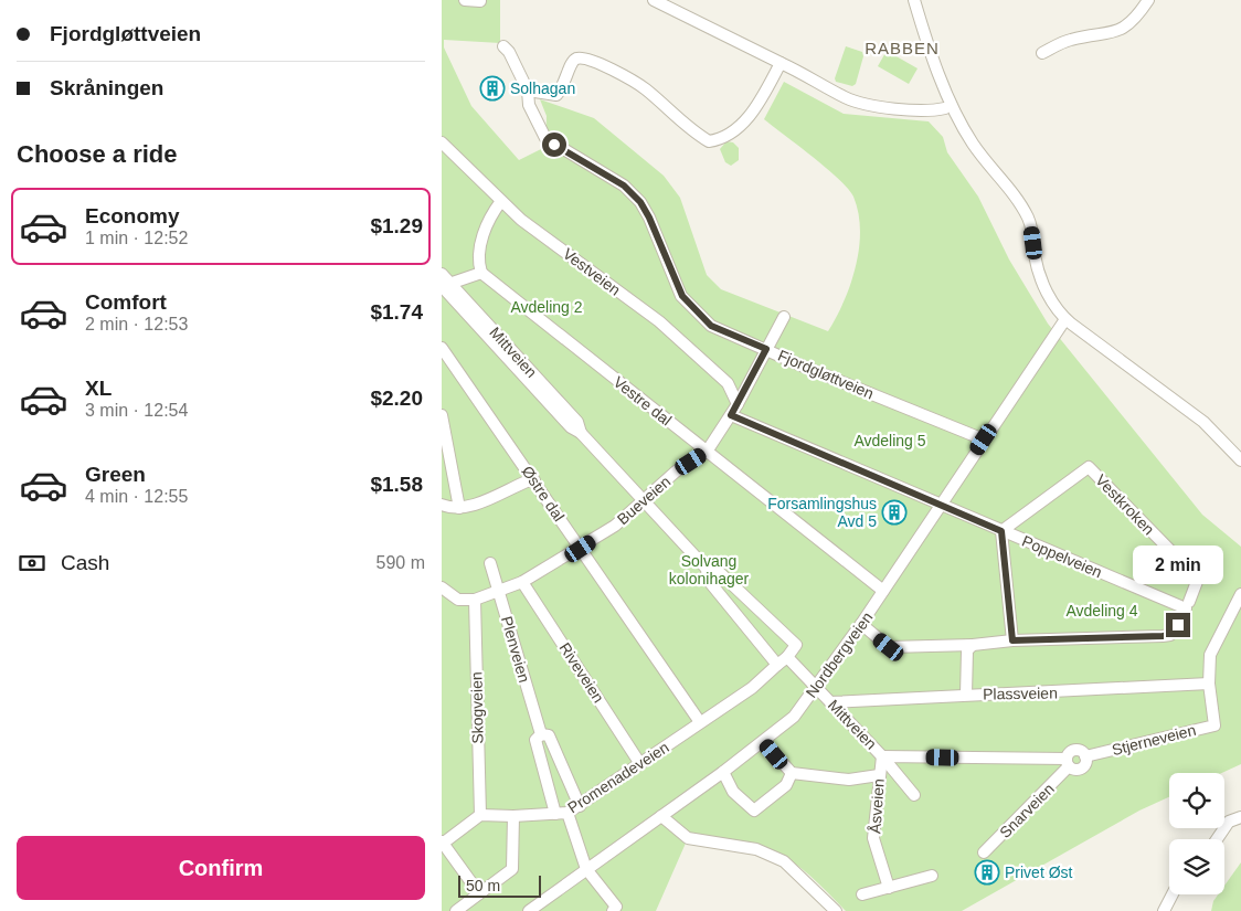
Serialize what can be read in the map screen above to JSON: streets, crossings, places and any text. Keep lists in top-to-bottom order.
{
  "streets": {
    "street": [
      "Vestveien",
      "Mittveien",
      "Fjordgløttveien",
      "Vestre dal",
      "Østre dal",
      "Bueveien",
      "Vestkroken",
      "Poppelveien",
      "Plenveien",
      "Nordbergveien",
      "Riveveien",
      "Plassveien",
      "Skogveien",
      "Stjerneveien",
      "Promenadeveien",
      "Åsveien",
      "Snarveien"
    ]
  },
  "crossings": [
    ["Vestveien", "Bueveien"],
    ["Mittveien", "Bueveien"],
    ["Mittveien", "Nordbergveien"],
    ["Mittveien", "Plassveien"],
    ["Mittveien", "Promenadeveien"],
    ["Mittveien", "Åsveien"],
    ["Fjordgløttveien", "Bueveien"],
    ["Fjordgløttveien", "Nordbergveien"],
    ["Vestre dal", "Bueveien"],
    ["Vestre dal", "Nordbergveien"],
    ["Østre dal", "Bueveien"],
    ["Østre dal", "Promenadeveien"],
    ["Bueveien", "Plenveien"],
    ["Bueveien", "Riveveien"],
    ["Bueveien", "Skogveien"],
    ["Vestkroken", "Poppelveien"],
    ["Poppelveien", "Nordbergveien"],
    ["Plenveien", "Promenadeveien"],
    ["Riveveien", "Promenadeveien"],
    ["Plassveien", "Stjerneveien"],
    ["Skogveien", "Promenadeveien"],
    ["Stjerneveien", "Snarveien"]
  ],
  "districts": ["RABBEN"],
  "parks": [
    "Avdeling 2",
    "Avdeling 5",
    "Solvang kolonihager",
    "Avdeling 4"
  ],
  "places": {
    "building": ["Solhagan", "Forsamlingshus Avd 5", "Privet Øst"]
  },
  "scale_bar": "50 m",
  "page": {
    "banner": ["Fjordgløttveien", "Skråningen"],
    "heading": "Choose a ride",
    "list": [
      {
        "name": "Economy",
        "note": "1 min · 12:52",
        "value": "$1.29"
      },
      {
        "name": "Comfort",
        "note": "2 min · 12:53",
        "value": "$1.74"
      },
      {
        "name": "XL",
        "note": "3 min · 12:54",
        "value": "$2.20"
      },
      {
        "name": "Green",
        "note": "4 min · 12:55",
        "value": "$1.58"
      }
    ],
    "pay": ["Cash", "590 m"],
    "bubble": "2 min",
    "buttons": "Confirm",
    "scale": "50 m"
  }
}
